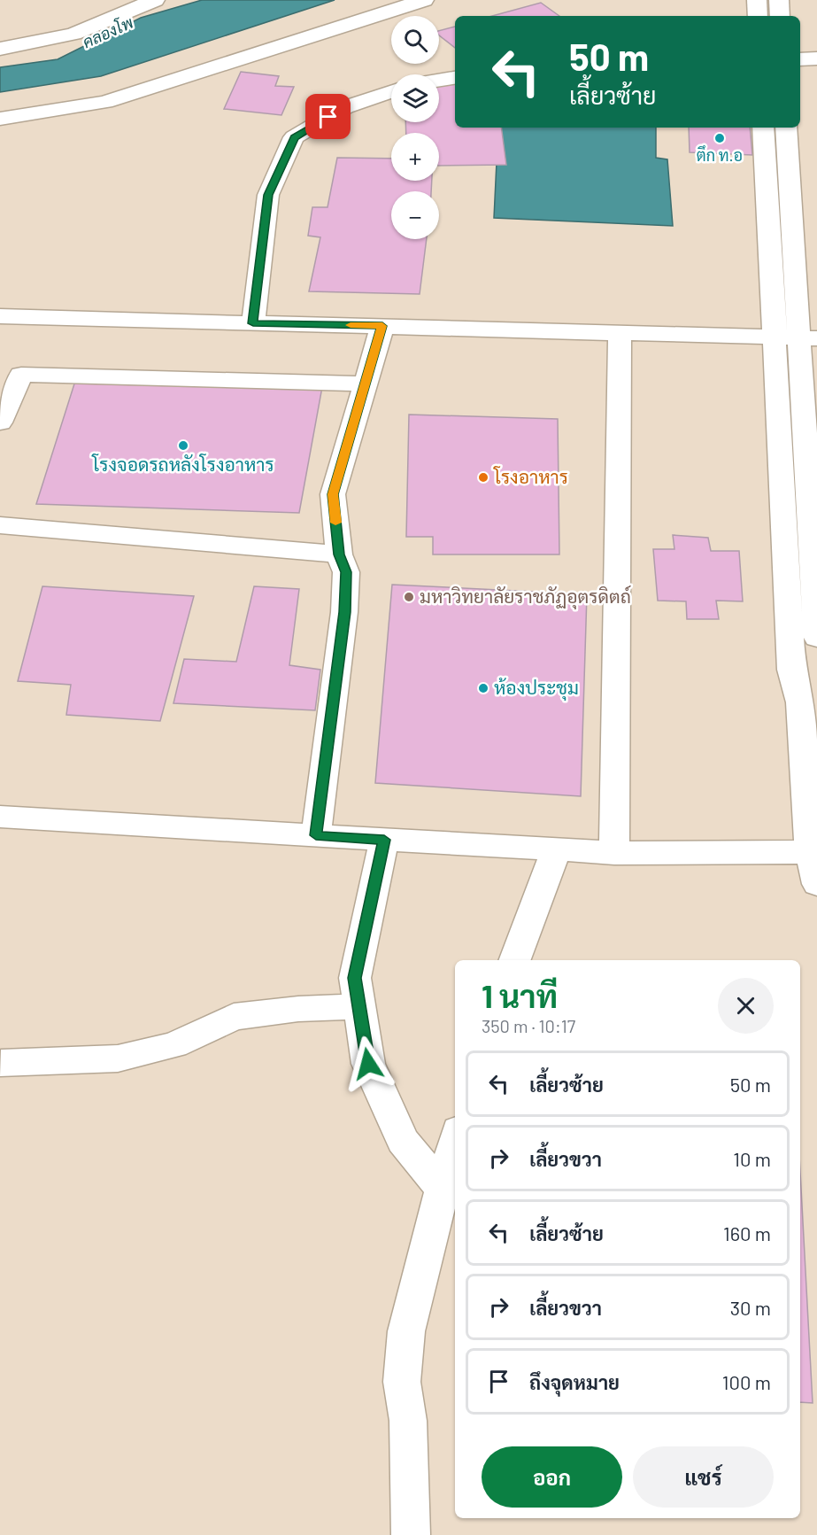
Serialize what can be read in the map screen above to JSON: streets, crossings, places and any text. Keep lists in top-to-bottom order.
{
  "water": ["คลองโพ"],
  "places": [
    "ตึก ท.อ",
    "โรงจอดรถหลังโรงอาหาร",
    "โรงอาหาร",
    "มหาวิทยาลัยราชภัฏอุตรดิตถ์",
    "ห้องประชุม"
  ],
  "page": {
    "map_buttons": ["+", "−"],
    "turn": ["50 m", "เลี้ยวซ้าย"],
    "heading": ["1 นาที", "350 m · 10:17"],
    "list": [
      {
        "name": "เลี้ยวซ้าย",
        "value": "50 m"
      },
      {
        "name": "เลี้ยวขวา",
        "value": "10 m"
      },
      {
        "name": "เลี้ยวซ้าย",
        "value": "160 m"
      },
      {
        "name": "เลี้ยวขวา",
        "value": "30 m"
      },
      {
        "name": "ถึงจุดหมาย",
        "value": "100 m"
      }
    ],
    "buttons": ["ออก", "แชร์"]
  }
}
